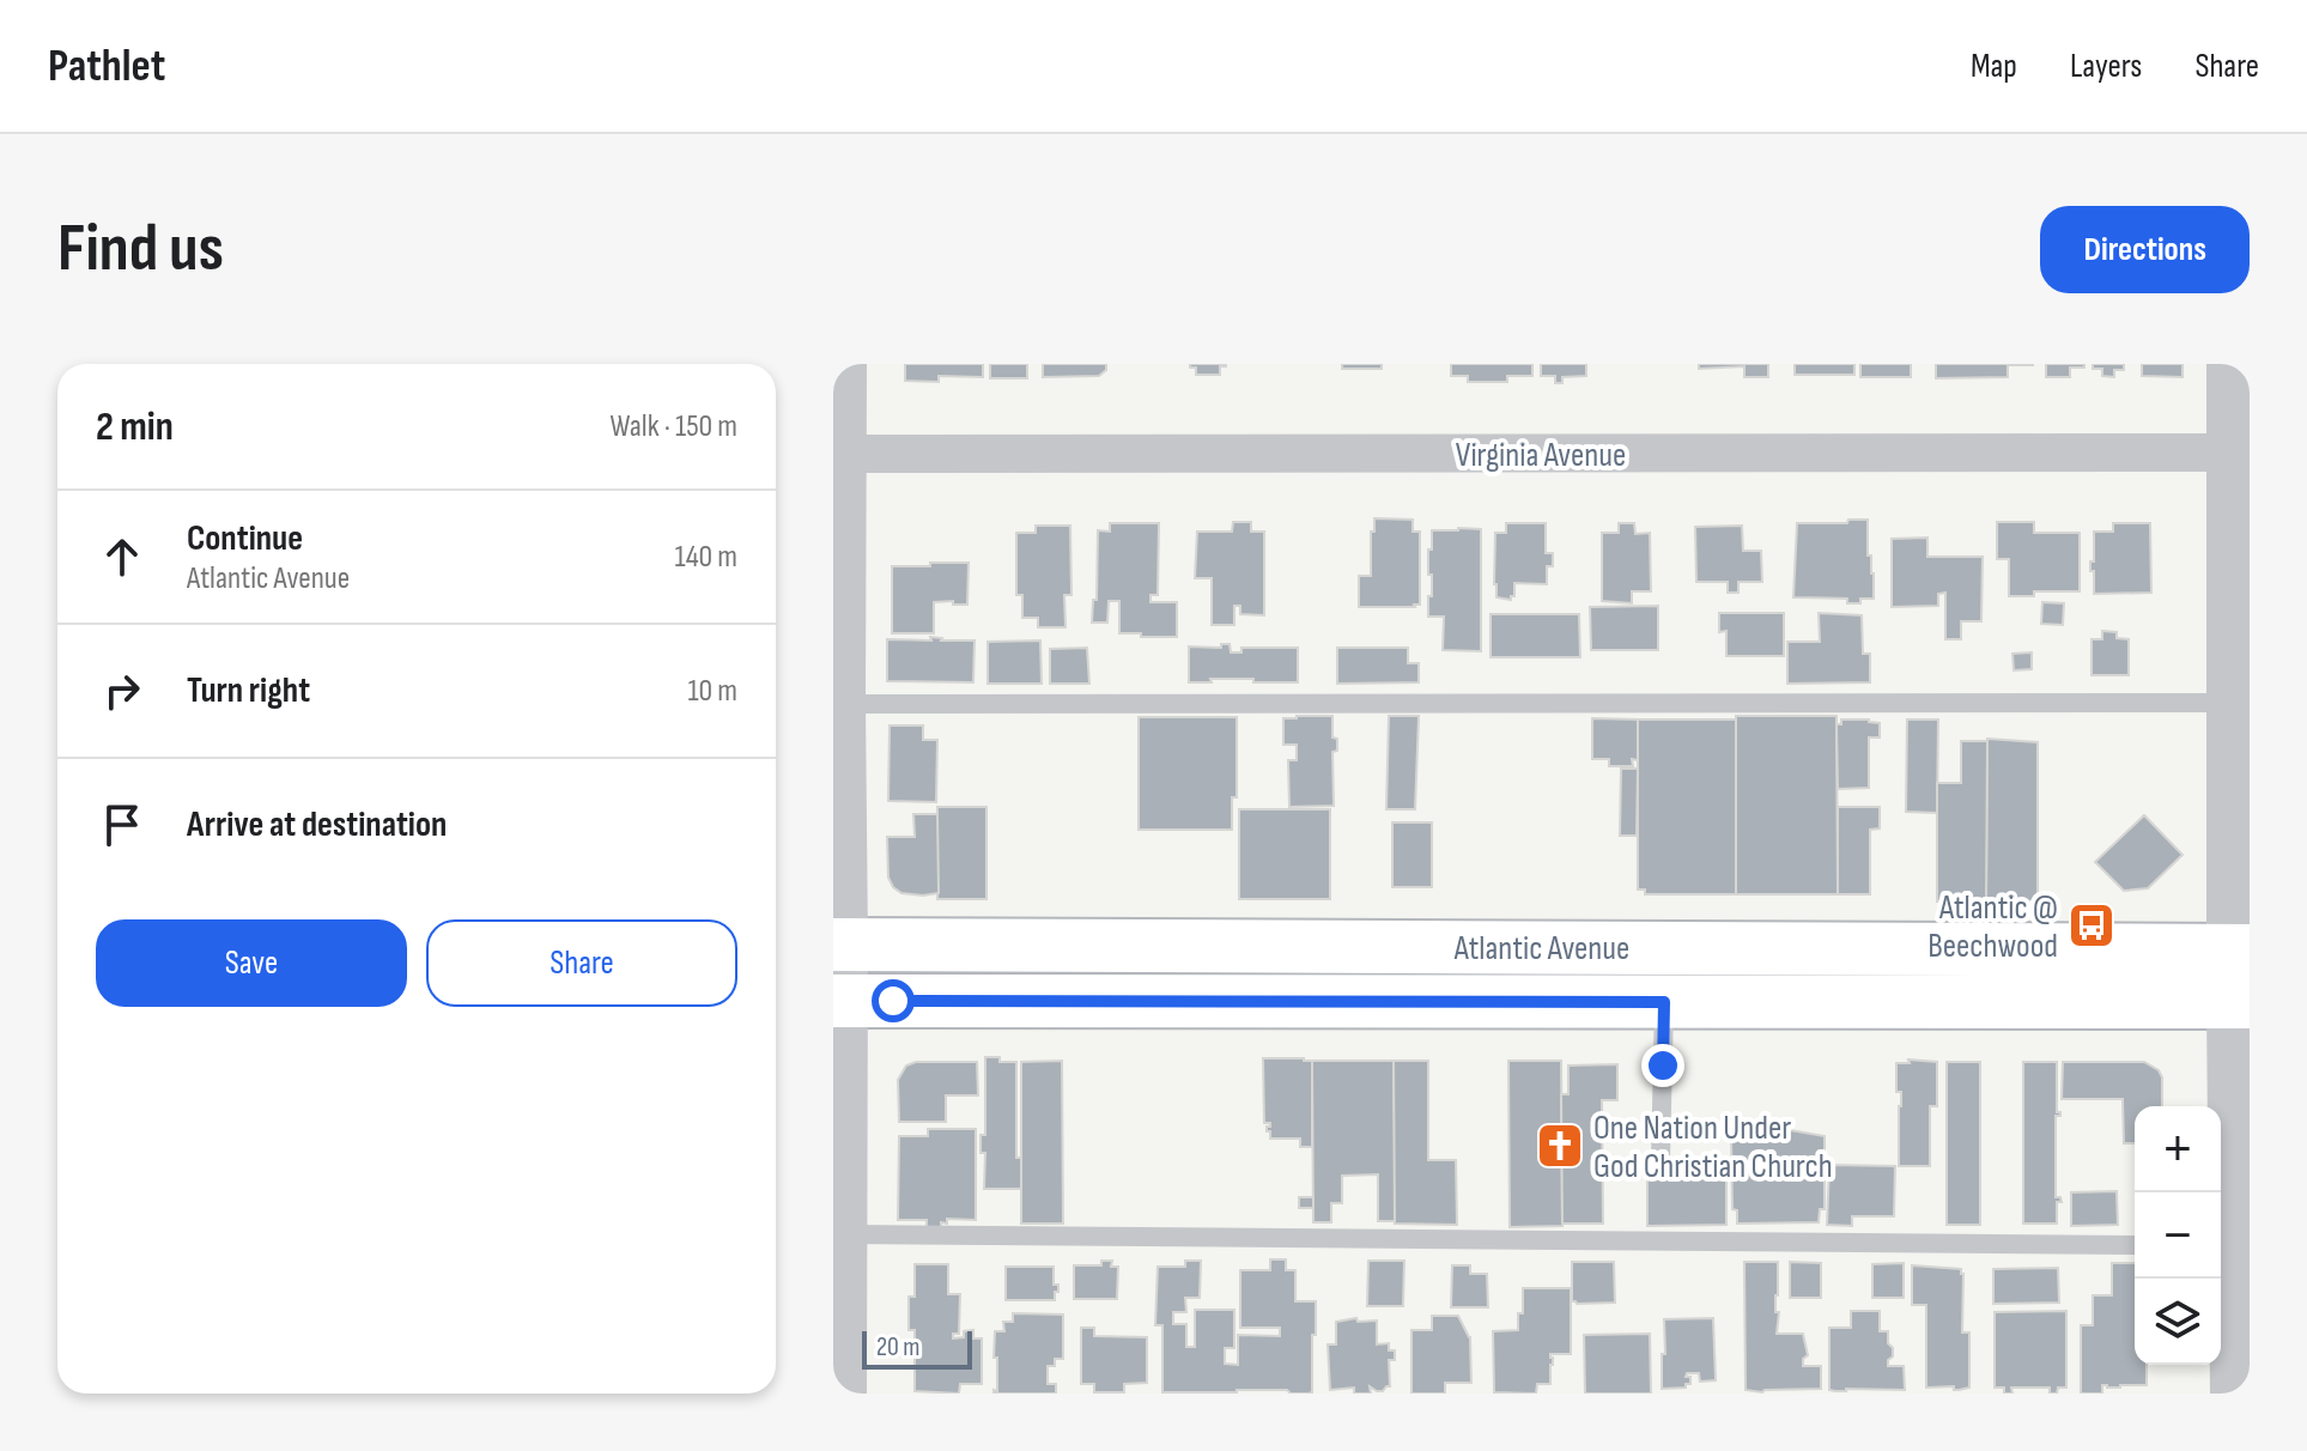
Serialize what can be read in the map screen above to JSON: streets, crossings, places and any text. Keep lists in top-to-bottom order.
{
  "streets": {
    "main road": ["Atlantic Avenue"],
    "street": ["Virginia Avenue"]
  },
  "places": {
    "bus stop": ["Atlantic @ Beechwood"],
    "church": ["One Nation Under God Christian Church"]
  },
  "scale_bar": "20 m",
  "page": {
    "header": "Pathlet",
    "nav": ["Map", "Layers", "Share"],
    "buttons": [
      "Directions",
      ["Save", "Share"]
    ],
    "title": "Find us",
    "heading": ["2 min", "Walk · 150 m"],
    "list": [
      ["Continue", "Atlantic Avenue", "140 m"],
      ["Turn right", "10 m"],
      "Arrive at destination"
    ],
    "map_buttons": ["+", "−"],
    "scale": "20 m"
  }
}
